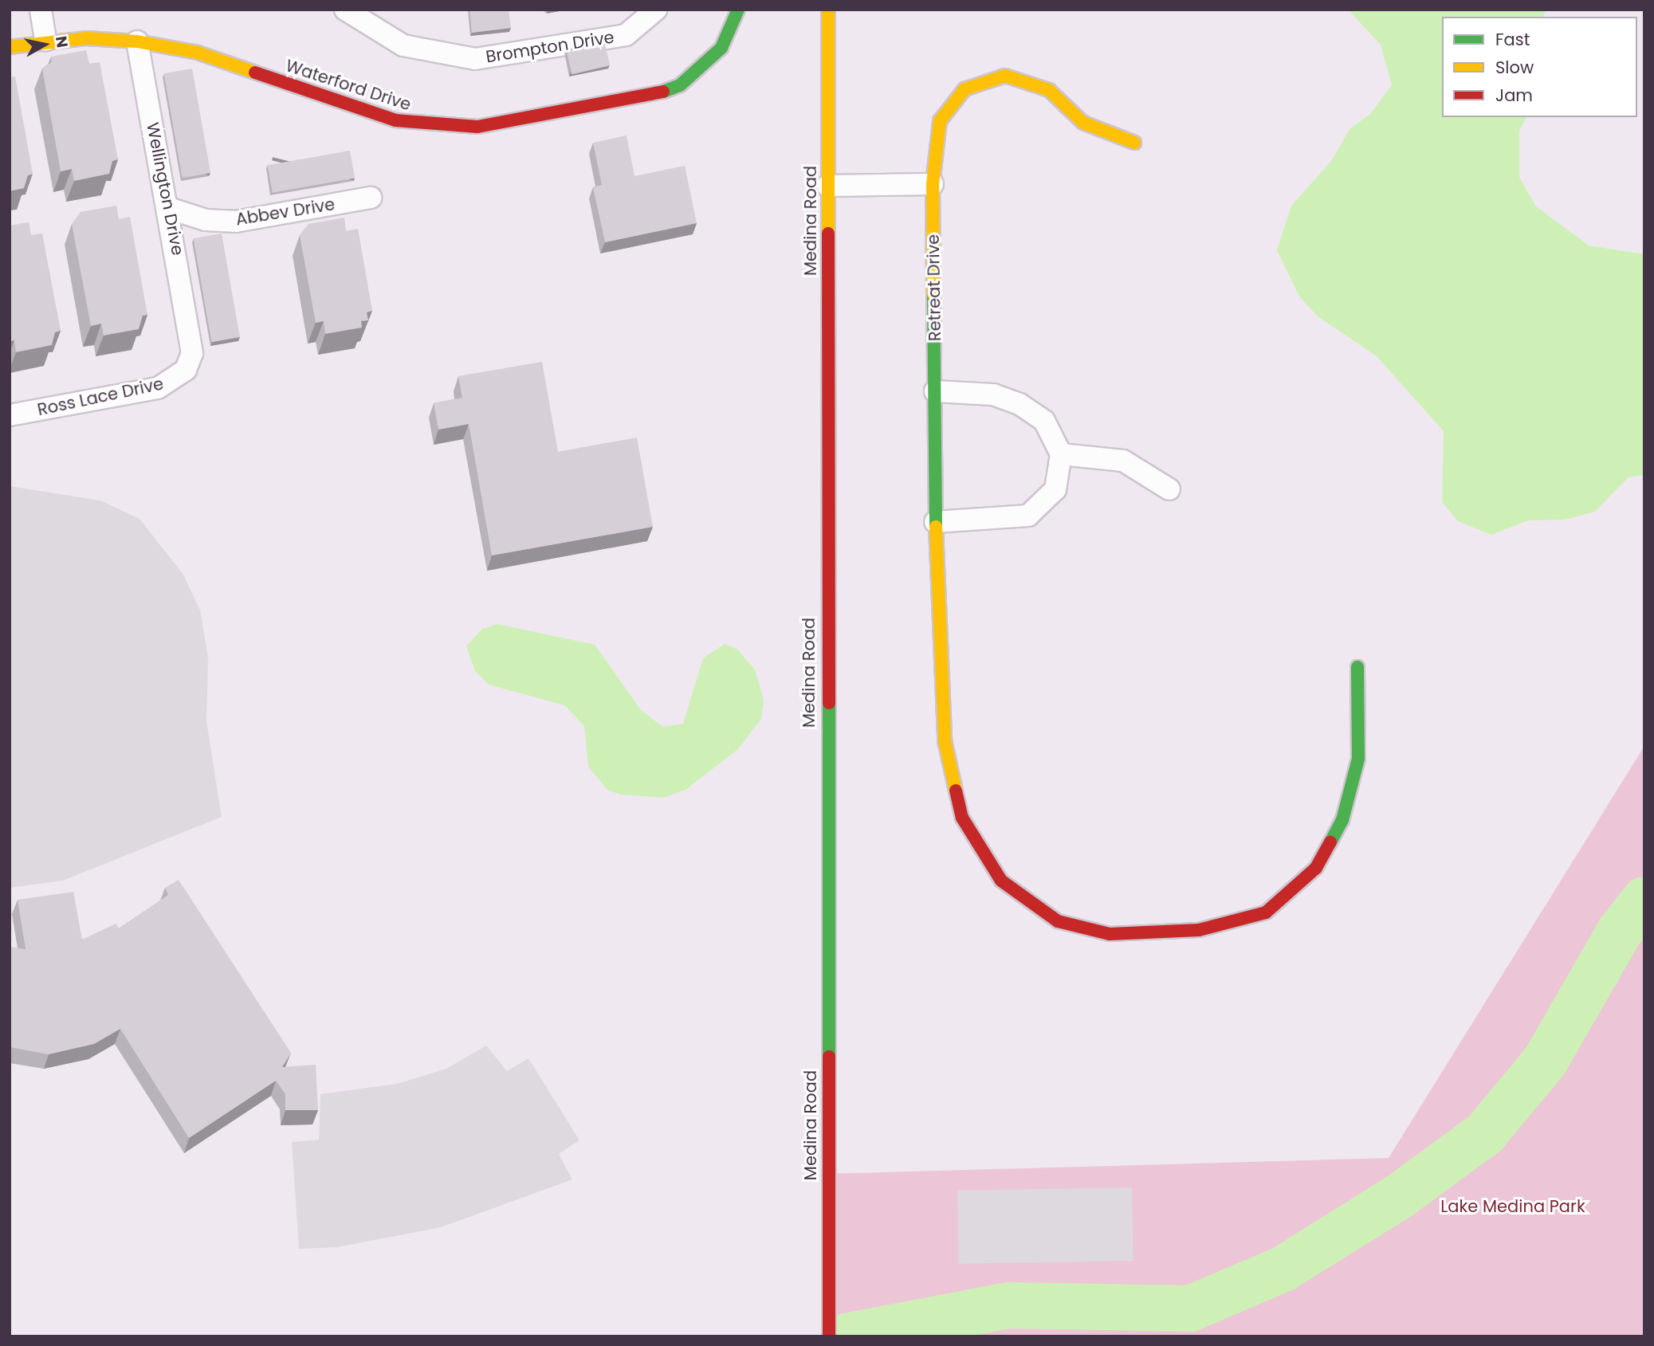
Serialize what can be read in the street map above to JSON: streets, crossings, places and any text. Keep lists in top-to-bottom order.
{
  "streets": {
    "main road": ["Waterford Drive", "Medina Road", "Retreat Drive"],
    "street": [
      "Brompton Drive",
      "Wellington Drive",
      "Abbev Drive",
      "Ross Lace Drive"
    ]
  },
  "crossings": [
    ["Waterford Drive", "Wellington Drive"],
    ["Wellington Drive", "Abbev Drive"],
    ["Wellington Drive", "Ross Lace Drive"]
  ],
  "parks": ["Lake Medina Park"],
  "legend": ["Fast", "Slow", "Jam"],
  "north": "right"
}
